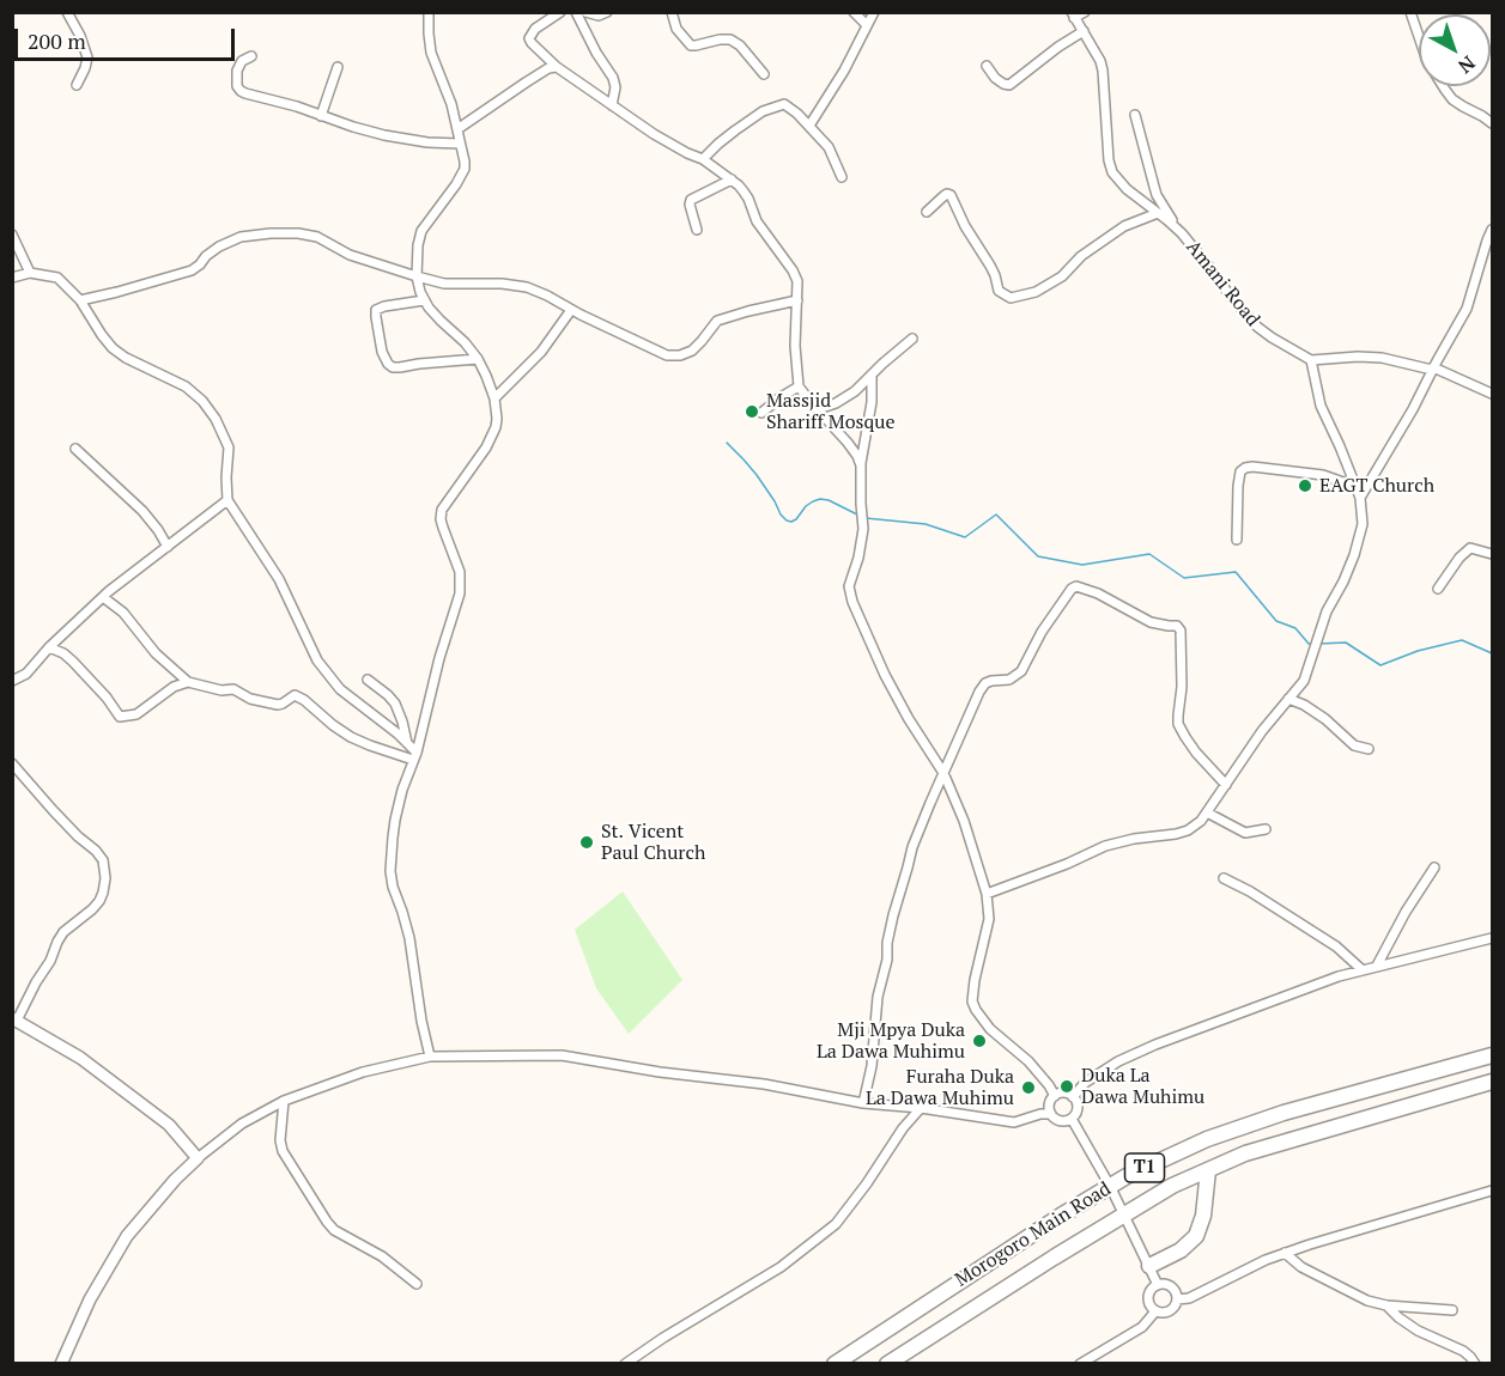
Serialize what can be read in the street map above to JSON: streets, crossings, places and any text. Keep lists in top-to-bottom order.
{
  "streets": {
    "highway": ["T1", "Morogoro Main Road"],
    "street": ["Amani Road"]
  },
  "places": [
    "Massjid Shariff Mosque",
    "EAGT Church",
    "St. Vicent Paul Church",
    "Mji Mpya Duka La Dawa Muhimu",
    "Duka La Dawa Muhimu",
    "Furaha Duka La Dawa Muhimu"
  ],
  "scale_bar": "200 m",
  "north": "bottom right"
}
